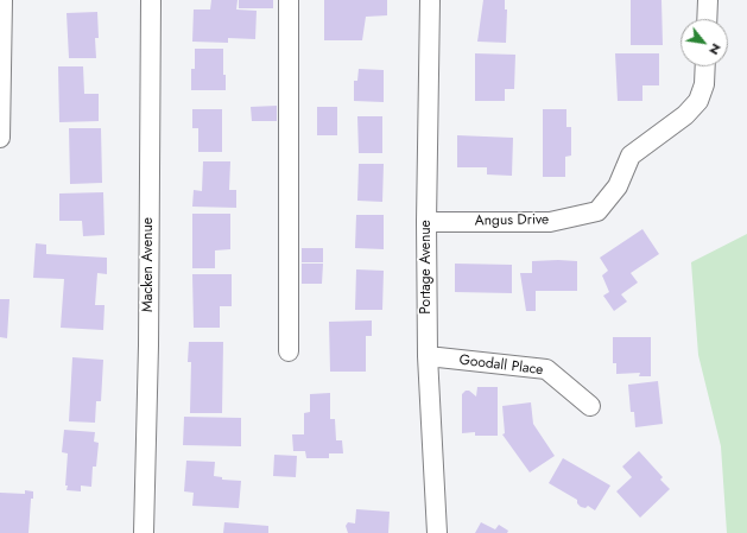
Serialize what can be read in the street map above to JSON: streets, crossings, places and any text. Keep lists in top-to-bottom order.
{
  "streets": {
    "street": [
      "Angus Drive",
      "Macken Avenue",
      "Portage Avenue",
      "Goodall Place"
    ]
  },
  "crossings": [
    ["Angus Drive", "Portage Avenue"],
    ["Portage Avenue", "Goodall Place"]
  ],
  "north": "bottom right"
}
